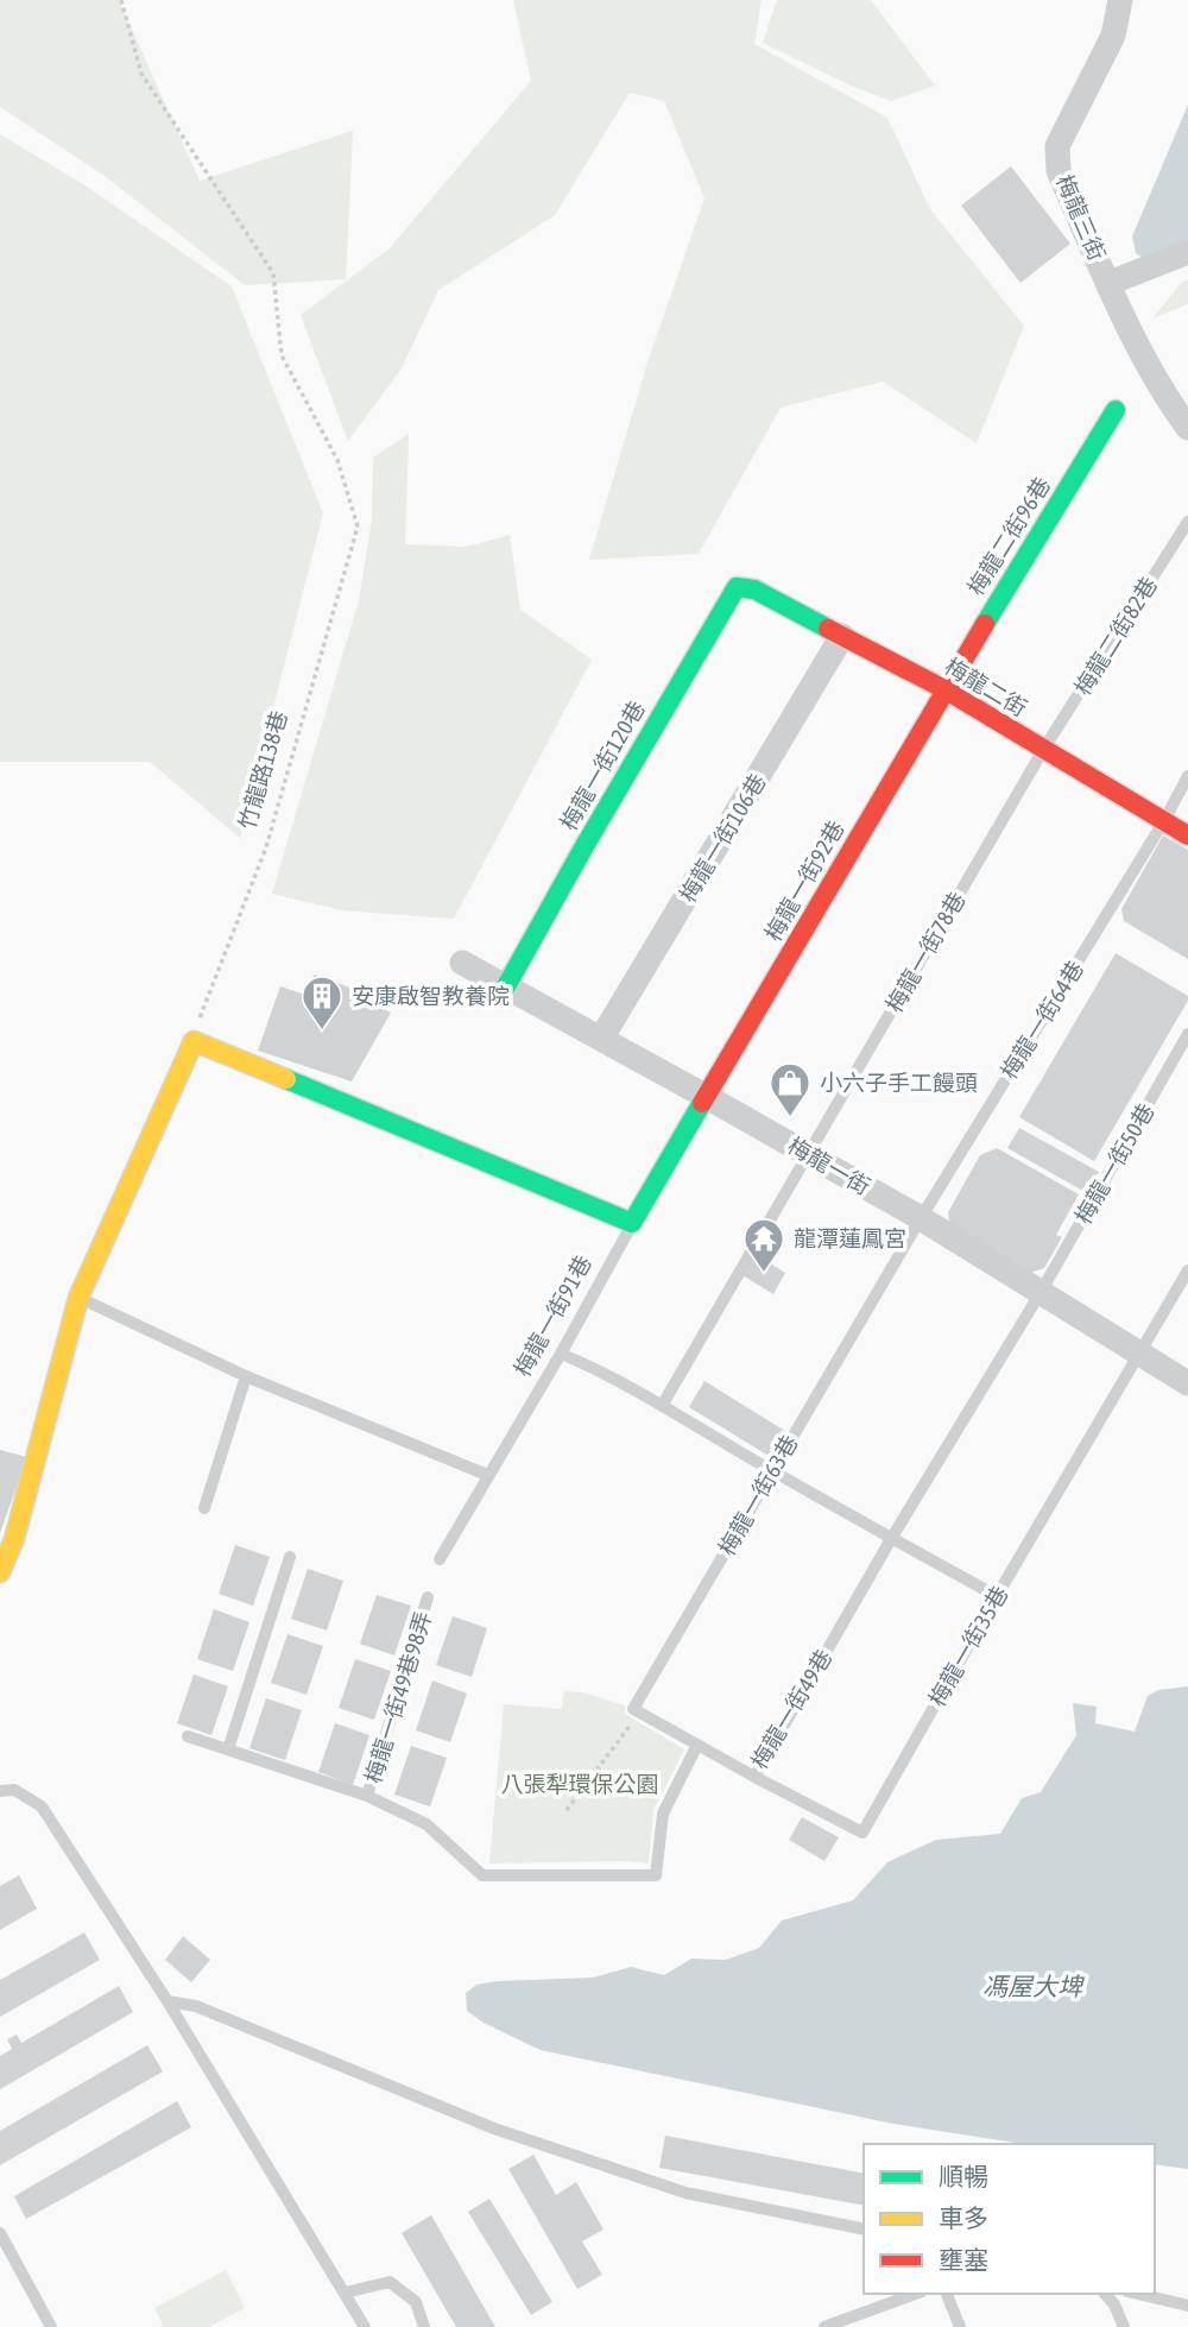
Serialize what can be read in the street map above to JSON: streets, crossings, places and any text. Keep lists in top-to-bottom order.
{
  "streets": {
    "street": [
      "梅龍三街",
      "梅龍二街96巷",
      "梅龍二街",
      "梅龍一街120巷",
      "梅龍一街106巷",
      "梅龍一街92巷",
      "梅龍一街",
      "梅龍一街91巷"
    ],
    "lane": [
      "梅龍二街82巷",
      "梅龍一街78巷",
      "梅龍一街64巷",
      "梅龍一街50巷",
      "梅龍一街63巷",
      "梅龍一街35巷",
      "梅龍一街49巷98弄",
      "梅龍一街49巷"
    ],
    "path": ["竹龍路138巷"]
  },
  "crossings": [
    ["梅龍二街96巷", "梅龍二街"],
    ["梅龍二街96巷", "梅龍一街92巷"],
    ["梅龍二街82巷", "梅龍二街"],
    ["梅龍二街82巷", "梅龍一街78巷"],
    ["梅龍二街", "梅龍一街120巷"],
    ["梅龍二街", "梅龍一街106巷"],
    ["梅龍二街", "梅龍一街92巷"],
    ["梅龍二街", "梅龍一街78巷"],
    ["梅龍二街", "梅龍一街64巷"],
    ["梅龍一街120巷", "梅龍一街"],
    ["梅龍一街106巷", "梅龍一街"],
    ["梅龍一街92巷", "梅龍一街"],
    ["梅龍一街92巷", "梅龍一街91巷"],
    ["梅龍一街78巷", "梅龍一街"],
    ["梅龍一街64巷", "梅龍一街"],
    ["梅龍一街64巷", "梅龍一街63巷"],
    ["梅龍一街50巷", "梅龍一街"],
    ["梅龍一街50巷", "梅龍一街49巷"],
    ["梅龍一街", "梅龍一街91巷"],
    ["梅龍一街", "梅龍一街63巷"],
    ["梅龍一街", "梅龍一街35巷"],
    ["梅龍一街", "梅龍一街49巷"],
    ["梅龍一街35巷", "梅龍一街49巷"]
  ],
  "water": ["馮屋大埤"],
  "parks": ["八張犁環保公園"],
  "places": {
    "building": ["安康啟智教養院"],
    "shop": ["小六子手工饅頭"],
    "temple": ["龍潭蓮鳳宮"]
  },
  "legend": ["順暢", "車多", "壅塞"]
}
